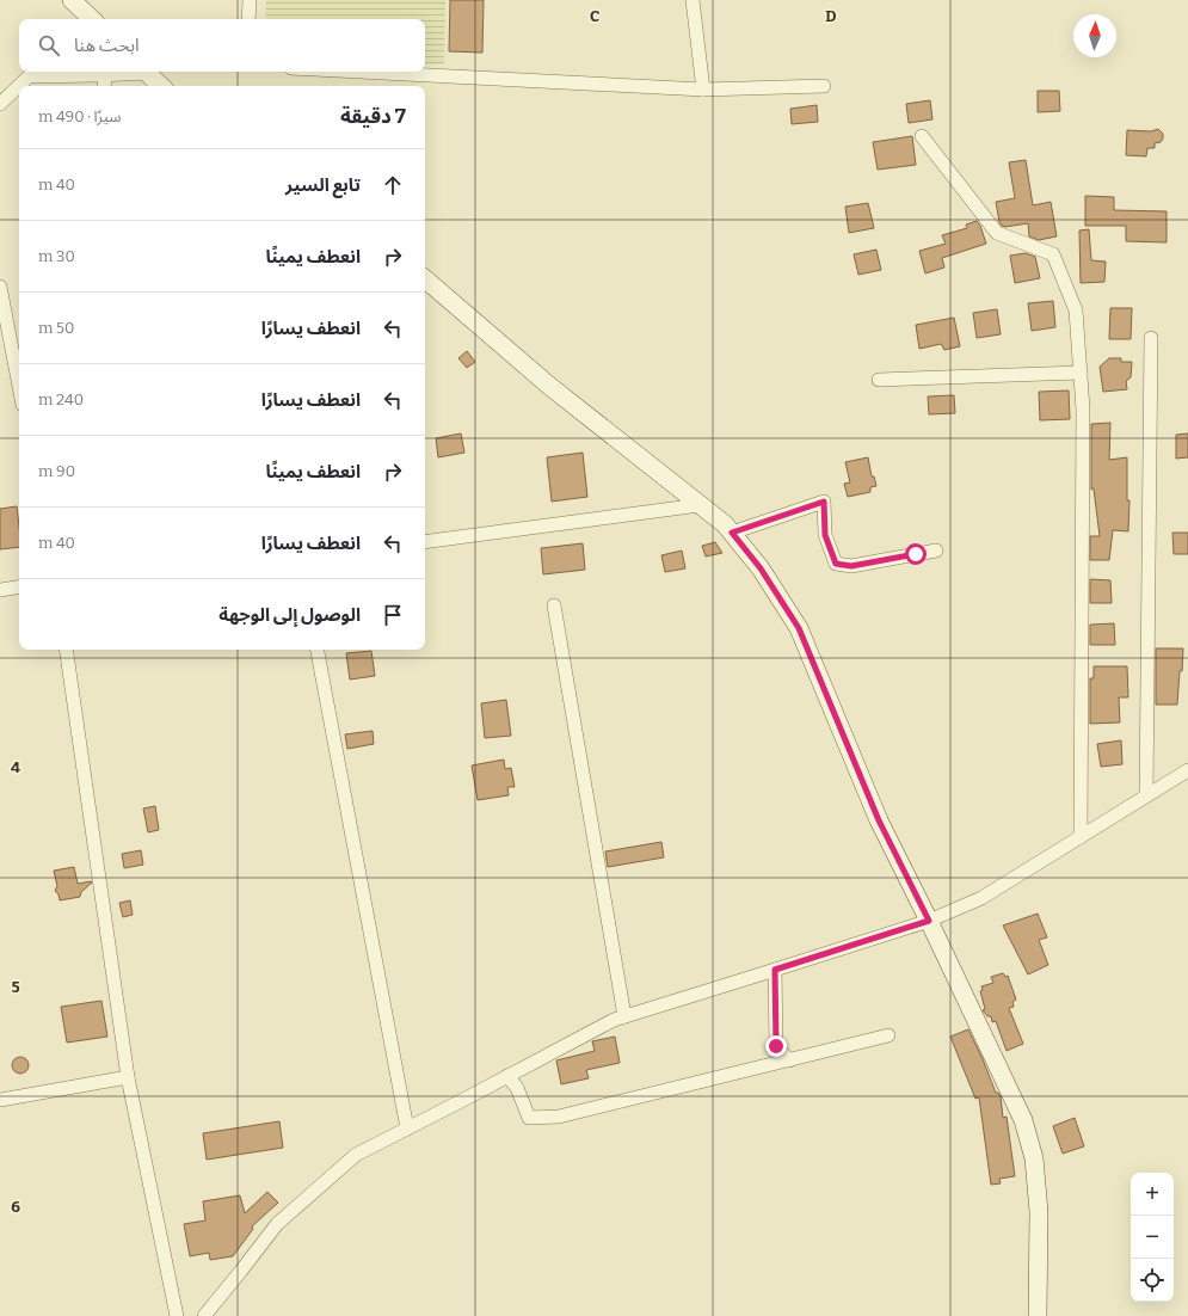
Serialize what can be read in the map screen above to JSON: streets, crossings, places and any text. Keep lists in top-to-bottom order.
{
  "north": "top",
  "page": {
    "search": "ابحث هنا",
    "heading": ["7 دقيقة", "سيرًا · 490 m"],
    "list": [
      ["تابع السير", "40 m"],
      ["انعطف يمينًا", "30 m"],
      ["انعطف يسارًا", "50 m"],
      ["انعطف يسارًا", "240 m"],
      ["انعطف يمينًا", "90 m"],
      ["انعطف يسارًا", "40 m"],
      "الوصول إلى الوجهة"
    ],
    "map_buttons": ["+", "−"]
  },
  "grid": {
    "columns": ["C", "D"],
    "rows": ["4", "5", "6"]
  }
}
